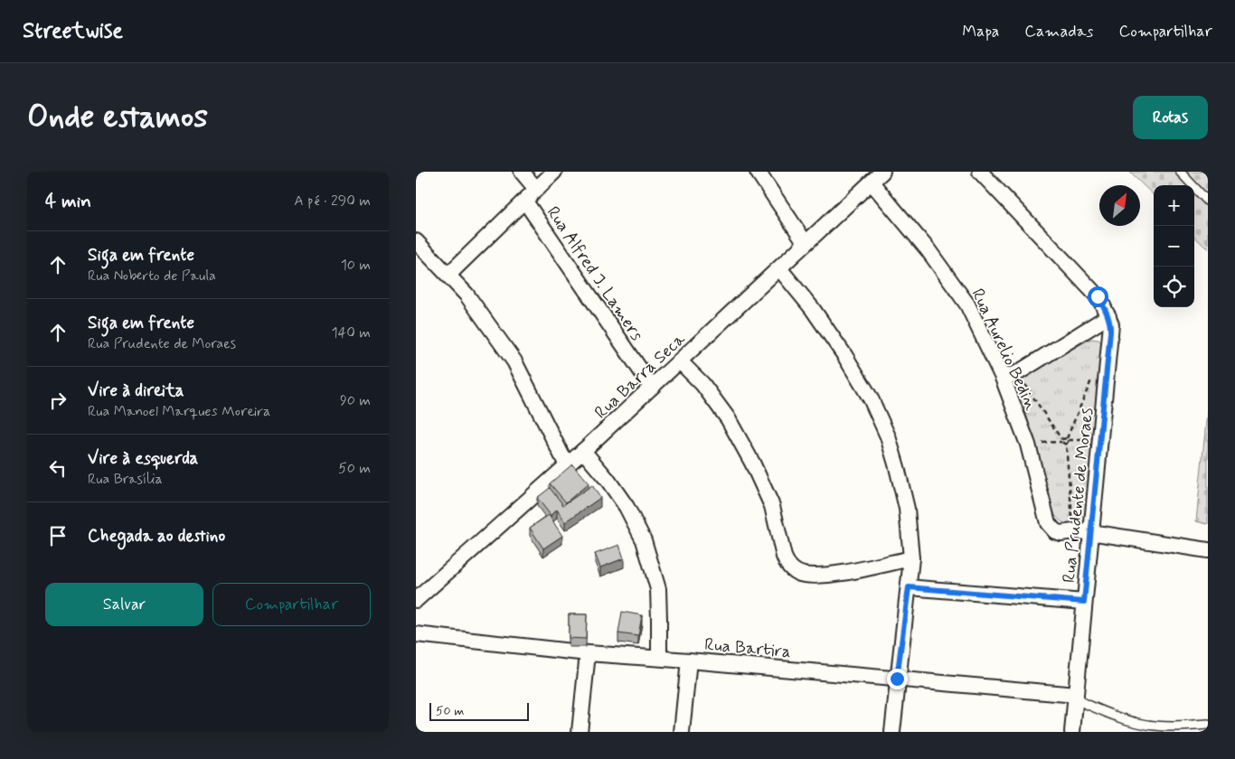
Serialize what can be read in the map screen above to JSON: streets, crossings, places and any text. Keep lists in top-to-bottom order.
{
  "streets": {
    "street": [
      "Rua Alfred J. Lamers",
      "Rua Aurelio Bedin",
      "Rua Barra Seca",
      "Rua Prudente de Moraes",
      "Rua Bartira"
    ]
  },
  "crossings": [
    ["Rua Alfred J. Lamers", "Rua Barra Seca"],
    ["Rua Aurelio Bedin", "Rua Barra Seca"],
    ["Rua Prudente de Moraes", "Rua Bartira"]
  ],
  "scale_bar": "50 m",
  "north": "top right",
  "page": {
    "header": "Streetwise",
    "nav": ["Mapa", "Camadas", "Compartilhar"],
    "buttons": [
      "Rotas",
      ["Salvar", "Compartilhar"]
    ],
    "title": "Onde estamos",
    "heading": ["4 min", "A pé · 290 m"],
    "map_buttons": ["+", "−"],
    "list": [
      ["Siga em frente", "Rua Noberto de Paula", "10 m"],
      ["Siga em frente", "Rua Prudente de Moraes", "140 m"],
      ["Vire à direita", "Rua Manoel Marques Moreira", "90 m"],
      ["Vire à esquerda", "Rua Brasília", "50 m"],
      "Chegada ao destino"
    ],
    "scale": "50 m"
  }
}
